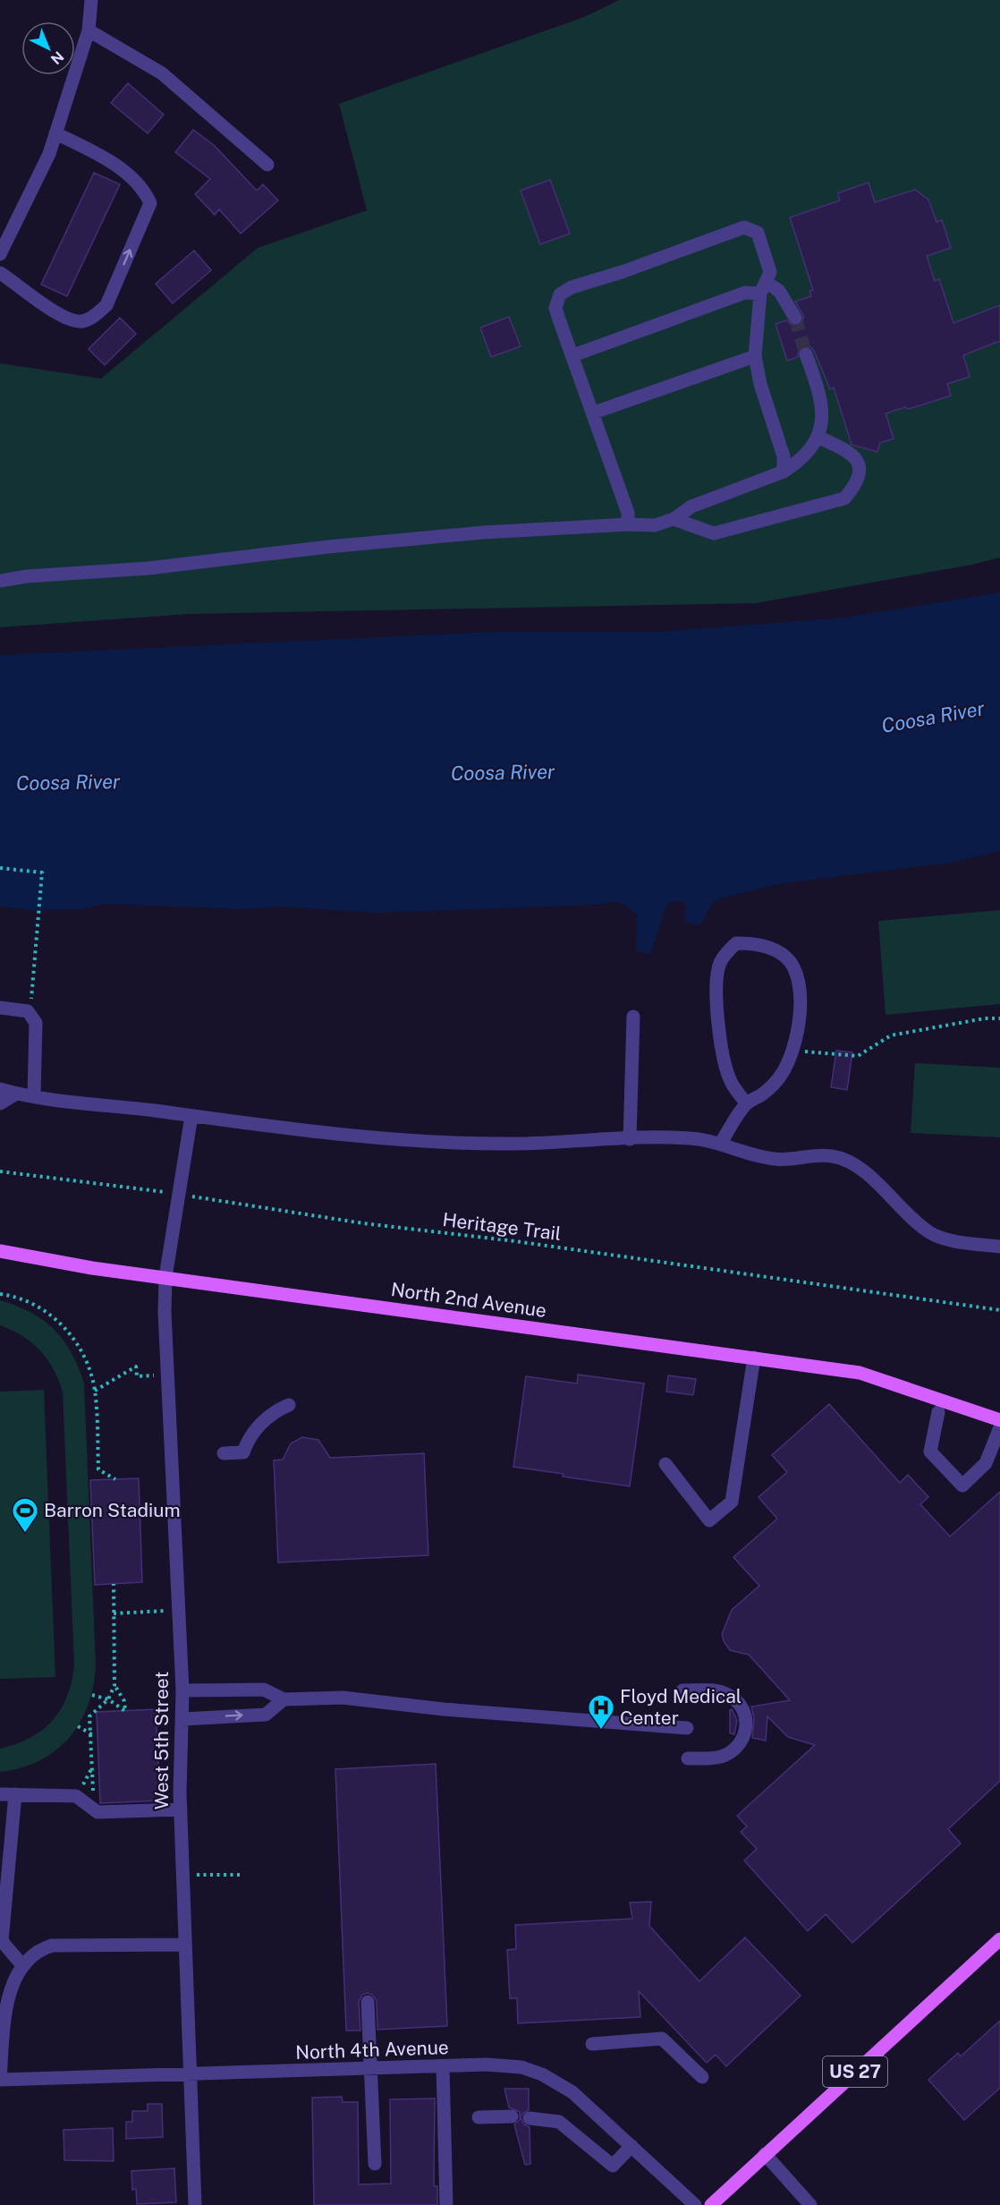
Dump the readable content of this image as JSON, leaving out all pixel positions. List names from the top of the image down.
{
  "streets": {
    "main road": ["North 2nd Avenue", "US 27"],
    "street": ["West 5th Street", "North 4th Avenue"],
    "path": ["Heritage Trail"]
  },
  "crossings": [
    ["Heritage Trail", "West 5th Street"],
    ["North 2nd Avenue", "West 5th Street"],
    ["West 5th Street", "North 4th Avenue"]
  ],
  "water": ["Coosa River"],
  "places": {
    "sports": ["Barron Stadium"],
    "hospital": ["Floyd Medical Center"]
  },
  "north": "bottom right"
}
